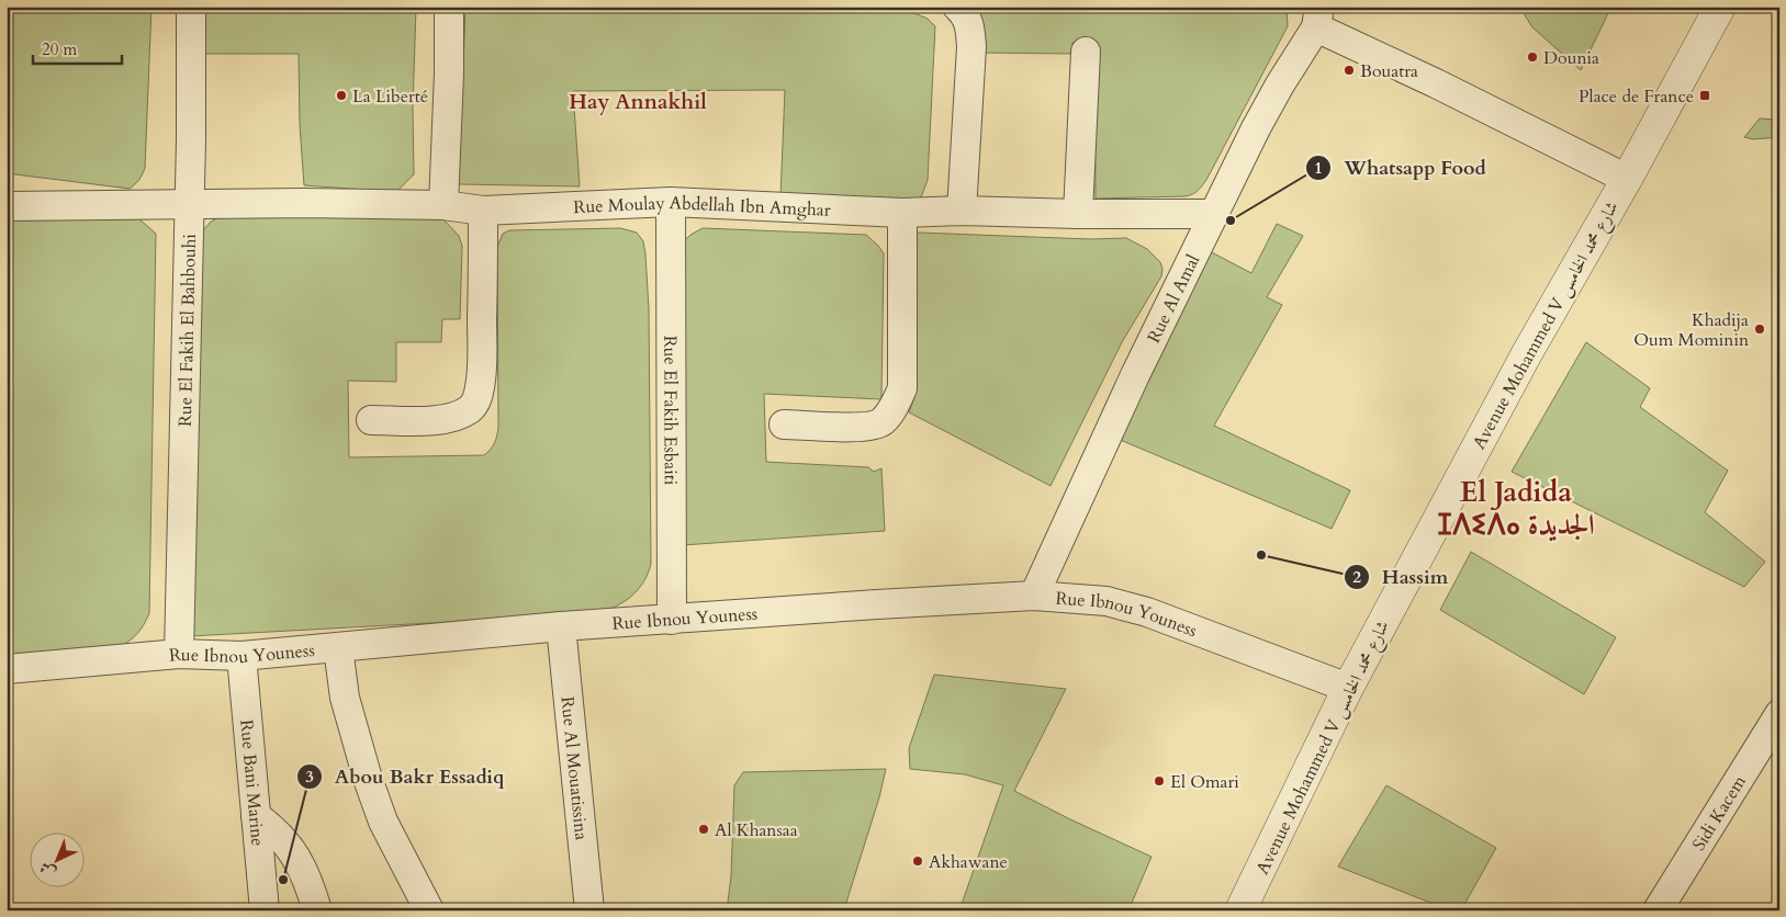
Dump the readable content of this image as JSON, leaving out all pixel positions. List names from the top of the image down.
{
  "streets": {
    "street": [
      "Rue Moulay Abdellah Ibn Amghar",
      "Rue Al Amal",
      "Avenue Mohammed V شارع محمد الخامس",
      "Rue El Fakih El Bahbouhi",
      "Rue El Fakih Esbaiti",
      "Rue Ibnou Youness",
      "Rue Al Mouatissina",
      "Rue Bani Marine",
      "Sidi Kacem"
    ]
  },
  "crossings": [
    ["Rue Moulay Abdellah Ibn Amghar", "Rue Al Amal"],
    ["Rue Moulay Abdellah Ibn Amghar", "Rue El Fakih El Bahbouhi"],
    ["Rue Moulay Abdellah Ibn Amghar", "Rue El Fakih Esbaiti"],
    ["Rue Al Amal", "Rue Ibnou Youness"],
    ["Avenue Mohammed V شارع محمد الخامس", "Rue Ibnou Youness"],
    ["Rue El Fakih El Bahbouhi", "Rue Ibnou Youness"],
    ["Rue El Fakih Esbaiti", "Rue Ibnou Youness"],
    ["Rue Ibnou Youness", "Rue Al Mouatissina"],
    ["Rue Ibnou Youness", "Rue Bani Marine"]
  ],
  "districts": ["Hay Annakhil", "El Jadida ⵊⴷⵉⴷⴰ الجديدة"],
  "places": {
    "other": [
      "Dounia",
      "Bouatra",
      "La Liberté",
      "Whatsapp Food",
      "Khadija Oum Mominin",
      "Hassim",
      "El Omari",
      "Al Khansaa",
      "Akhawane",
      "Abou Bakr Essadiq"
    ],
    "transit": ["Place de France"]
  },
  "scale_bar": "20 m",
  "north": "bottom left"
}
